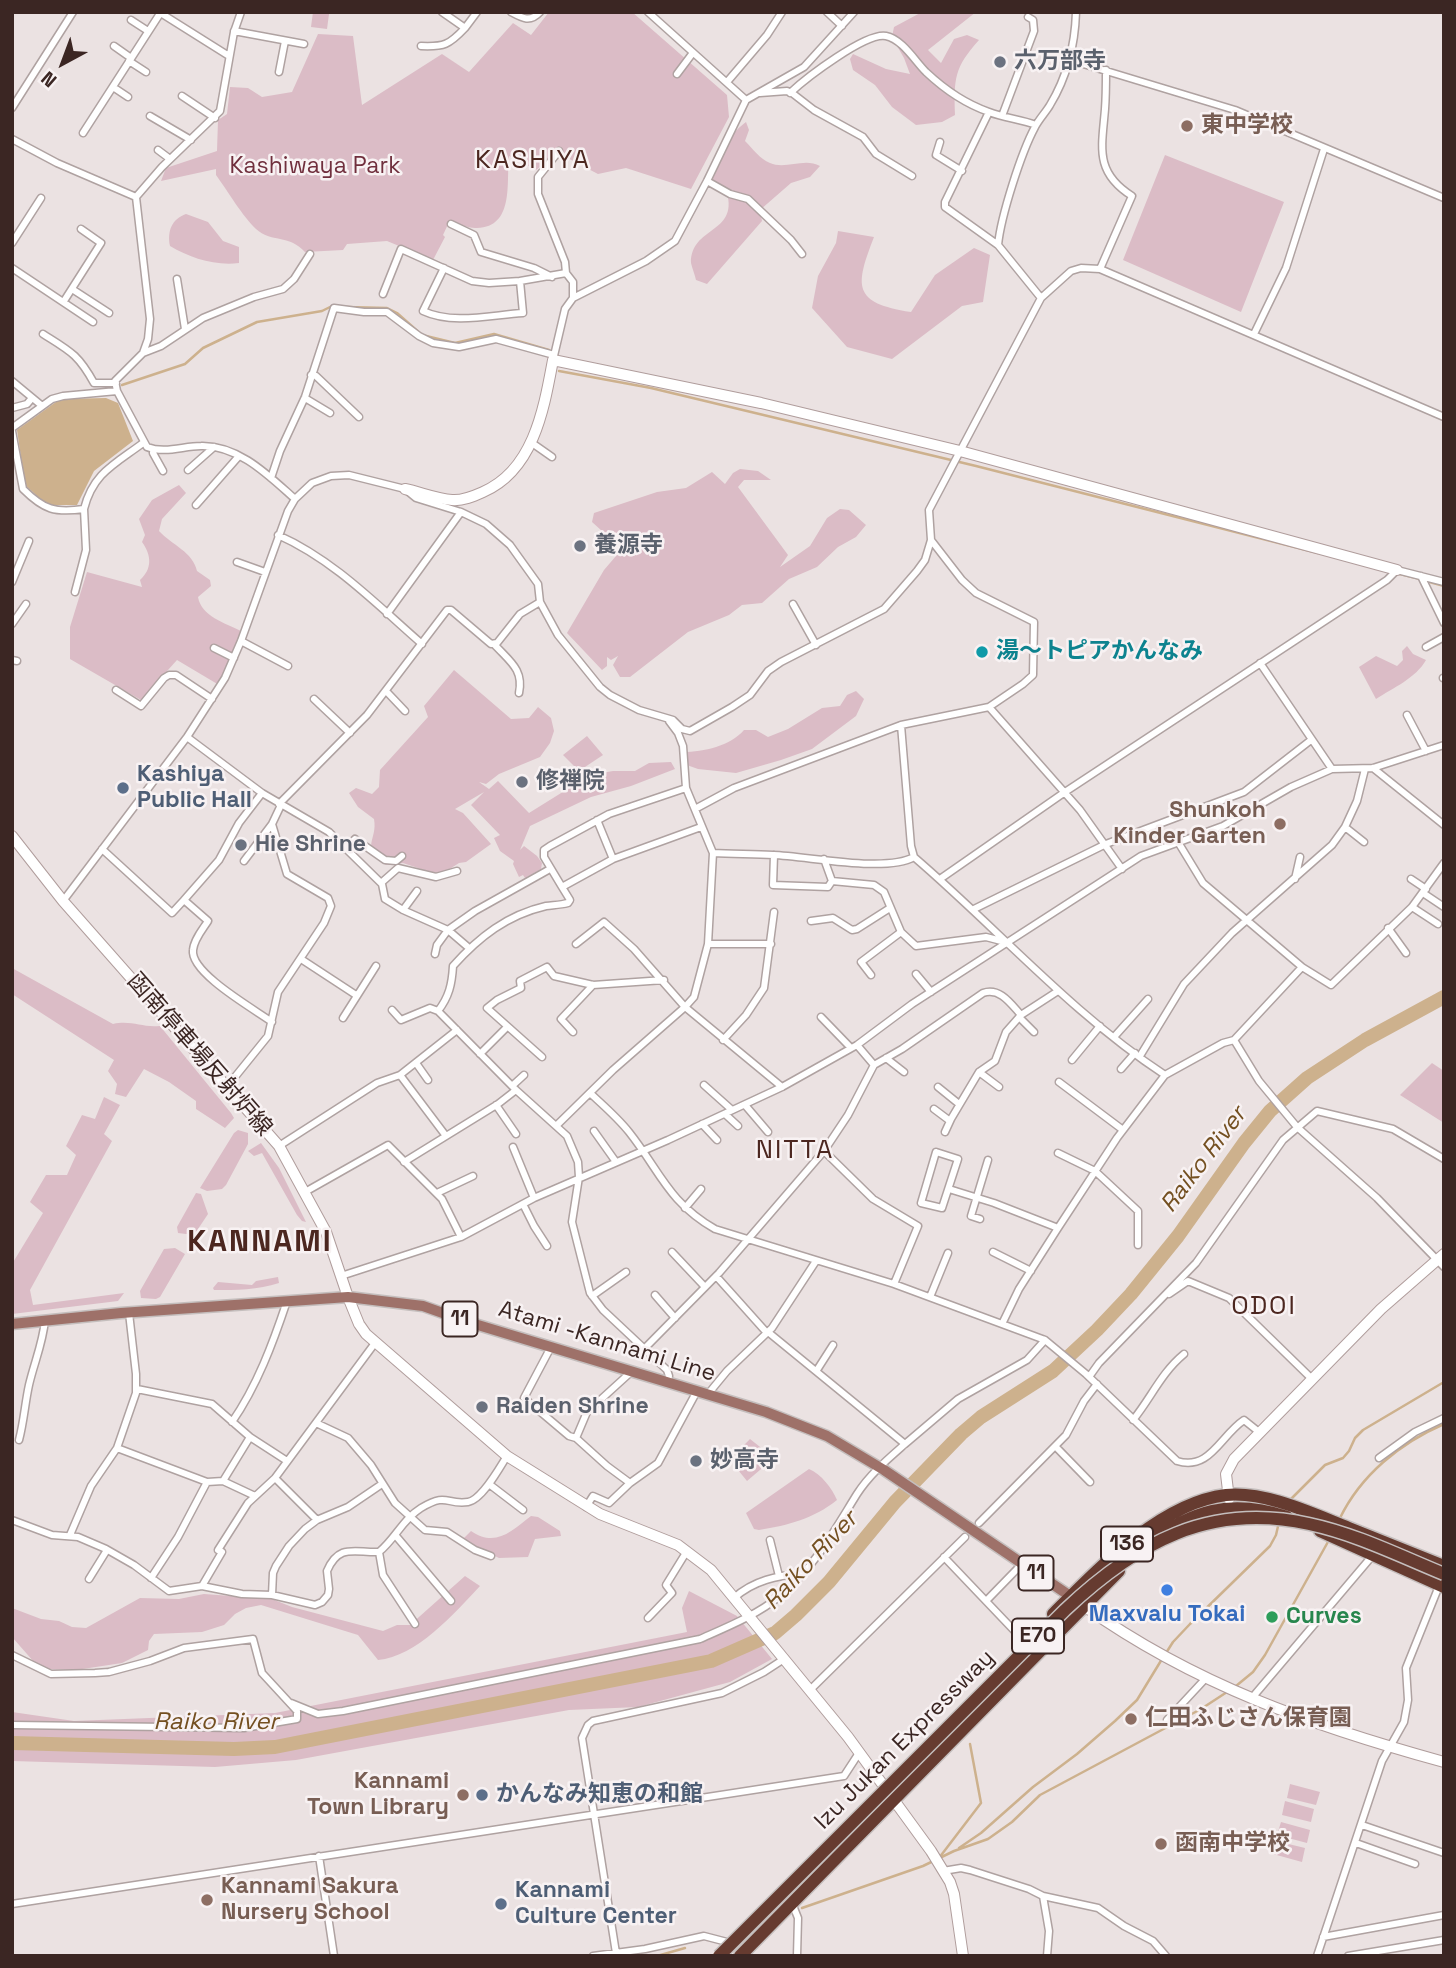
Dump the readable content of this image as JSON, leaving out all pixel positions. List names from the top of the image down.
{
  "streets": {
    "highway": ["136", "E70", "Izu Jukan Expressway"],
    "main road": ["11", "Atami -Kannami Line"],
    "street": ["函南停車場反射炉線"]
  },
  "crossings": [
    ["函南停車場反射炉線", "Atami -Kannami Line"],
    ["函南停車場反射炉線", "136"],
    ["11", "Atami -Kannami Line"],
    ["11", "136"],
    ["136", "Izu Jukan Expressway"]
  ],
  "districts": [
    "KASHIYA",
    "NITTA",
    "KANNAMI",
    "ODOI"
  ],
  "water": ["Raiko River"],
  "parks": ["Kashiwaya Park"],
  "places": [
    "六万部寺",
    "東中学校",
    "養源寺",
    "湯～トピアかんなみ",
    "修禅院",
    "Kashiya Public Hall",
    "Shunkoh Kinder Garten",
    "Hie Shrine",
    "Raiden Shrine",
    "妙高寺",
    "Maxvalu Tokai",
    "Curves",
    "仁田ふじさん保育園",
    "Kannami Town Library",
    "かんなみ知恵の和館",
    "函南中学校",
    "Kannami Sakura Nursery School",
    "Kannami Culture Center"
  ],
  "north": "bottom left"
}
